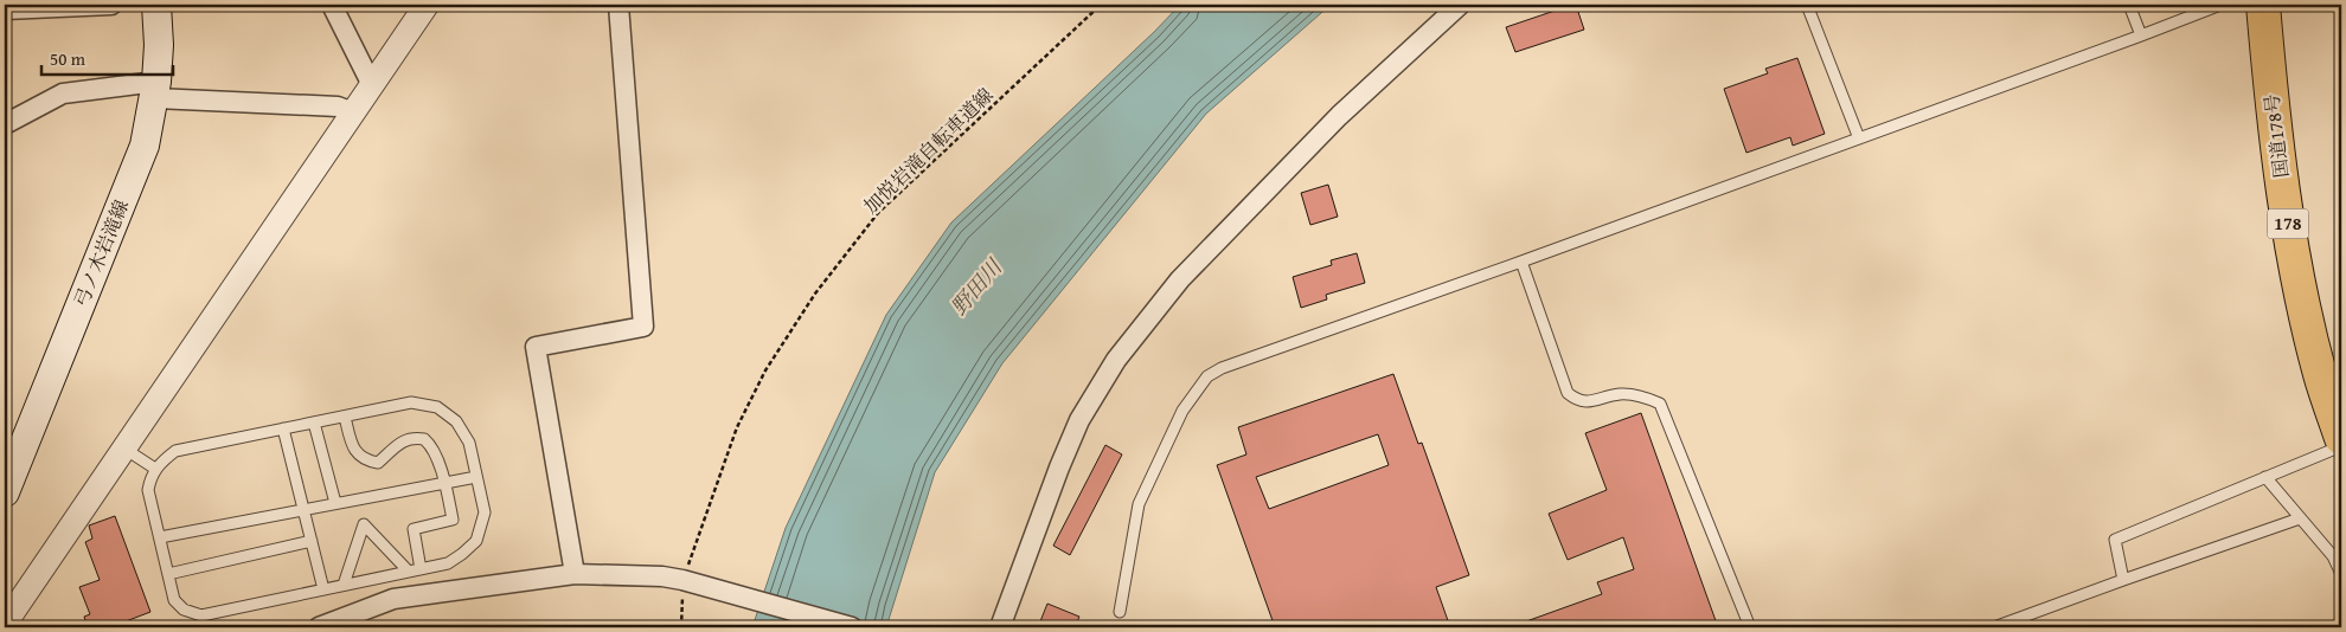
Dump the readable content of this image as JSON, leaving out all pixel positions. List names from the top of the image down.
{
  "streets": {
    "highway": ["国道178号", "178"],
    "main road": ["弓ノ木岩滝線"],
    "path": ["加悦岩滝自転車道線"]
  },
  "water": ["野田川"],
  "scale_bar": "50 m"
}
